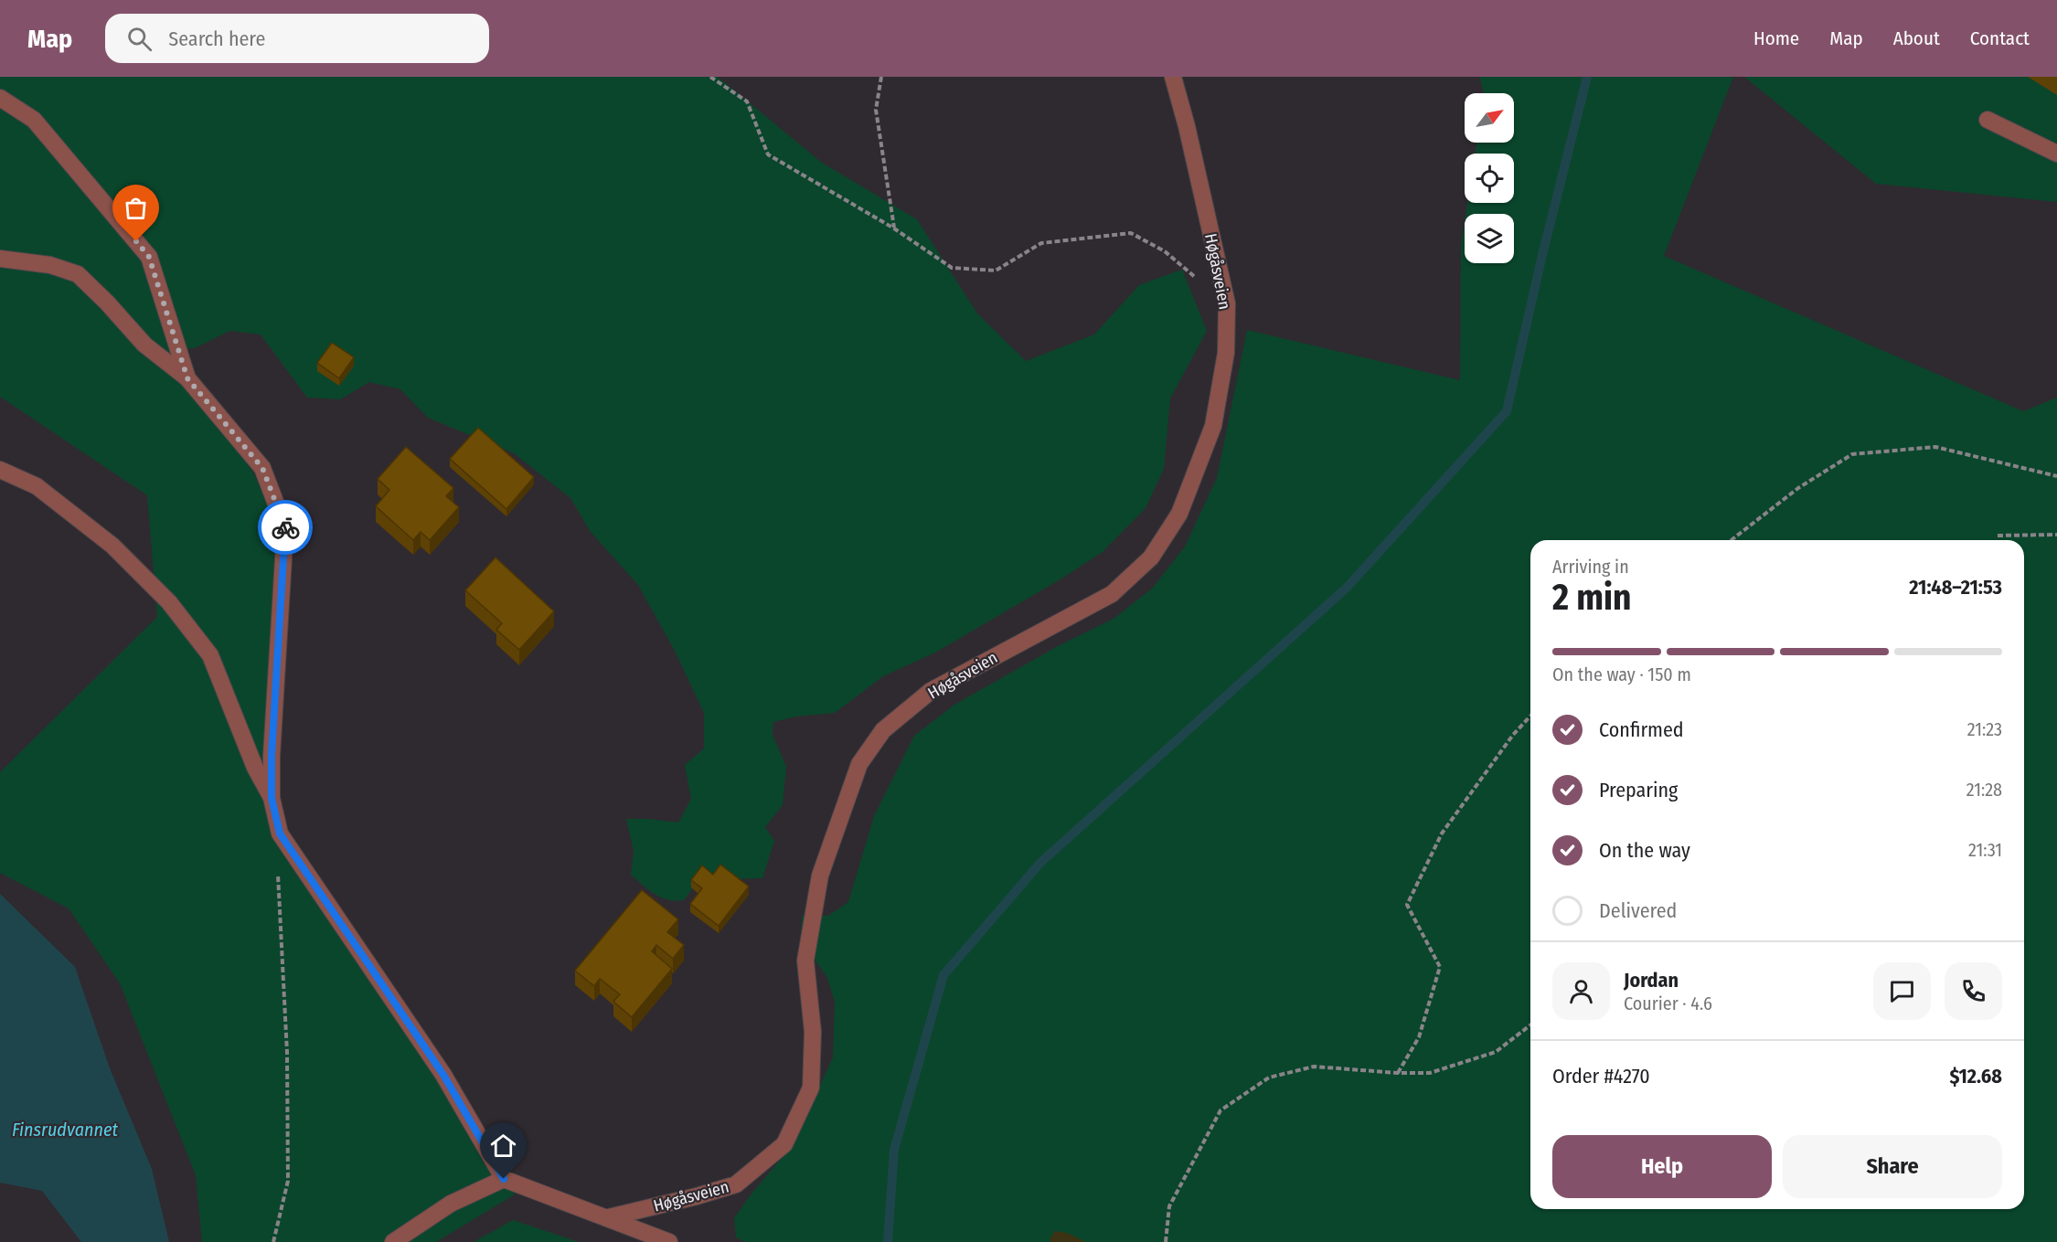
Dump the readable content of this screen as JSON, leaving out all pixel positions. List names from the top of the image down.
{
  "streets": {
    "street": ["Høgåsveien"]
  },
  "water": ["Finsrudvannet"],
  "north": "top right",
  "page": {
    "header": "Map",
    "search": "Search here",
    "nav": [
      "Home",
      "Map",
      "About",
      "Contact"
    ],
    "heading": ["2 min", "Arriving in", "21:48–21:53"],
    "panel": [
      "Jordan",
      "Courier · 4.6",
      "Order #4270",
      "$12.68"
    ],
    "bar": "On the way · 150 m",
    "list": [
      ["Confirmed", "21:23"],
      ["Preparing", "21:28"],
      ["On the way", "21:31"],
      "Delivered"
    ],
    "buttons": ["Help", "Share"]
  }
}
